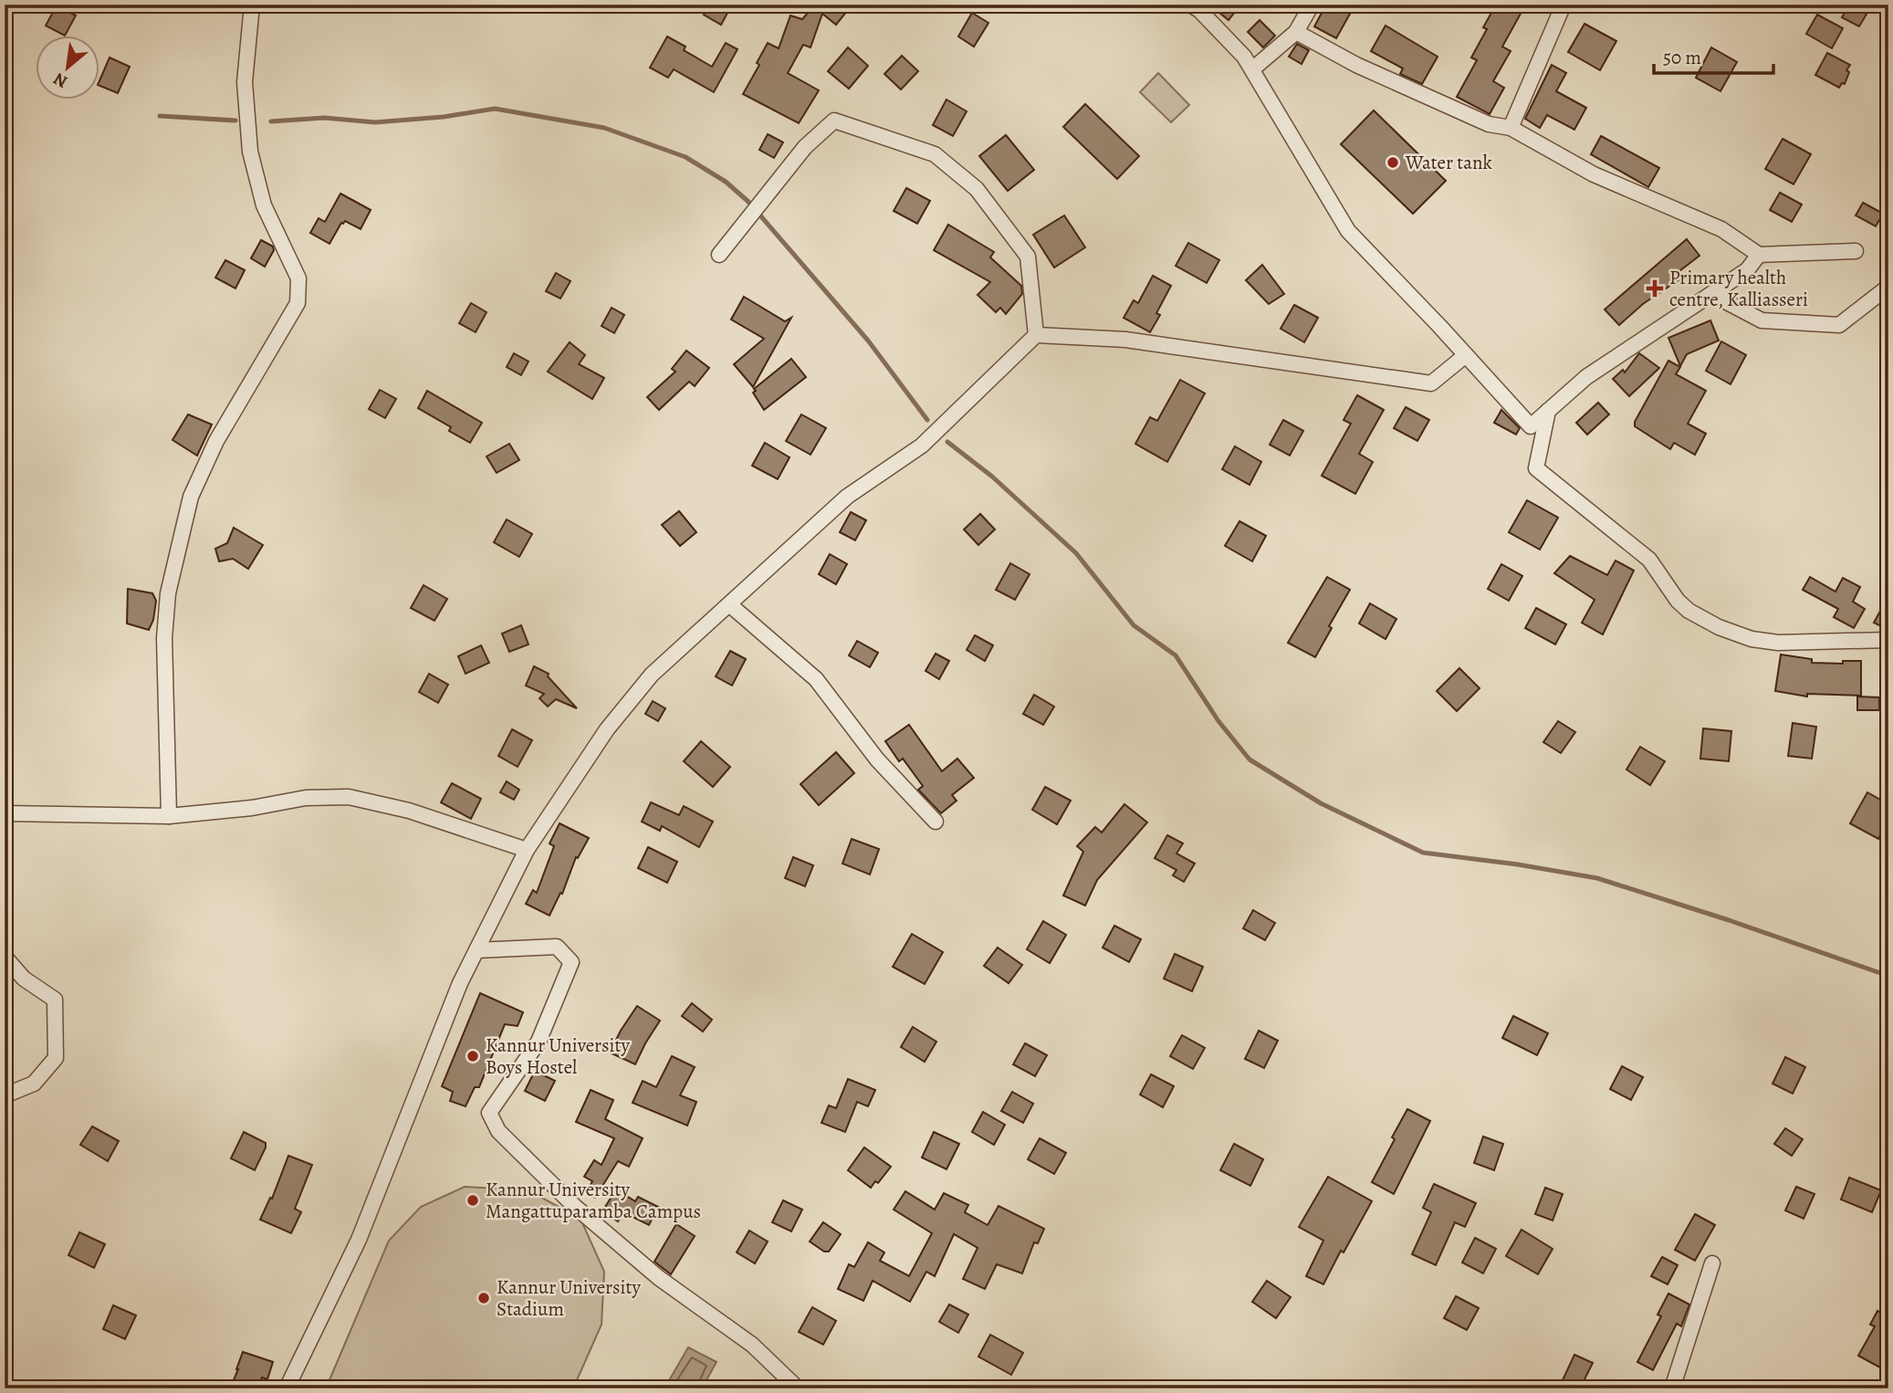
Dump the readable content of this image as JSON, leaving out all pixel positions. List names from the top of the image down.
{
  "places": {
    "other": [
      "Water tank",
      "Kannur University Boys Hostel",
      "Kannur University Mangattuparamba Campus",
      "Kannur University Stadium"
    ],
    "health": ["Primary health centre, Kalliasseri"]
  },
  "scale_bar": "50 m",
  "north": "bottom left"
}
